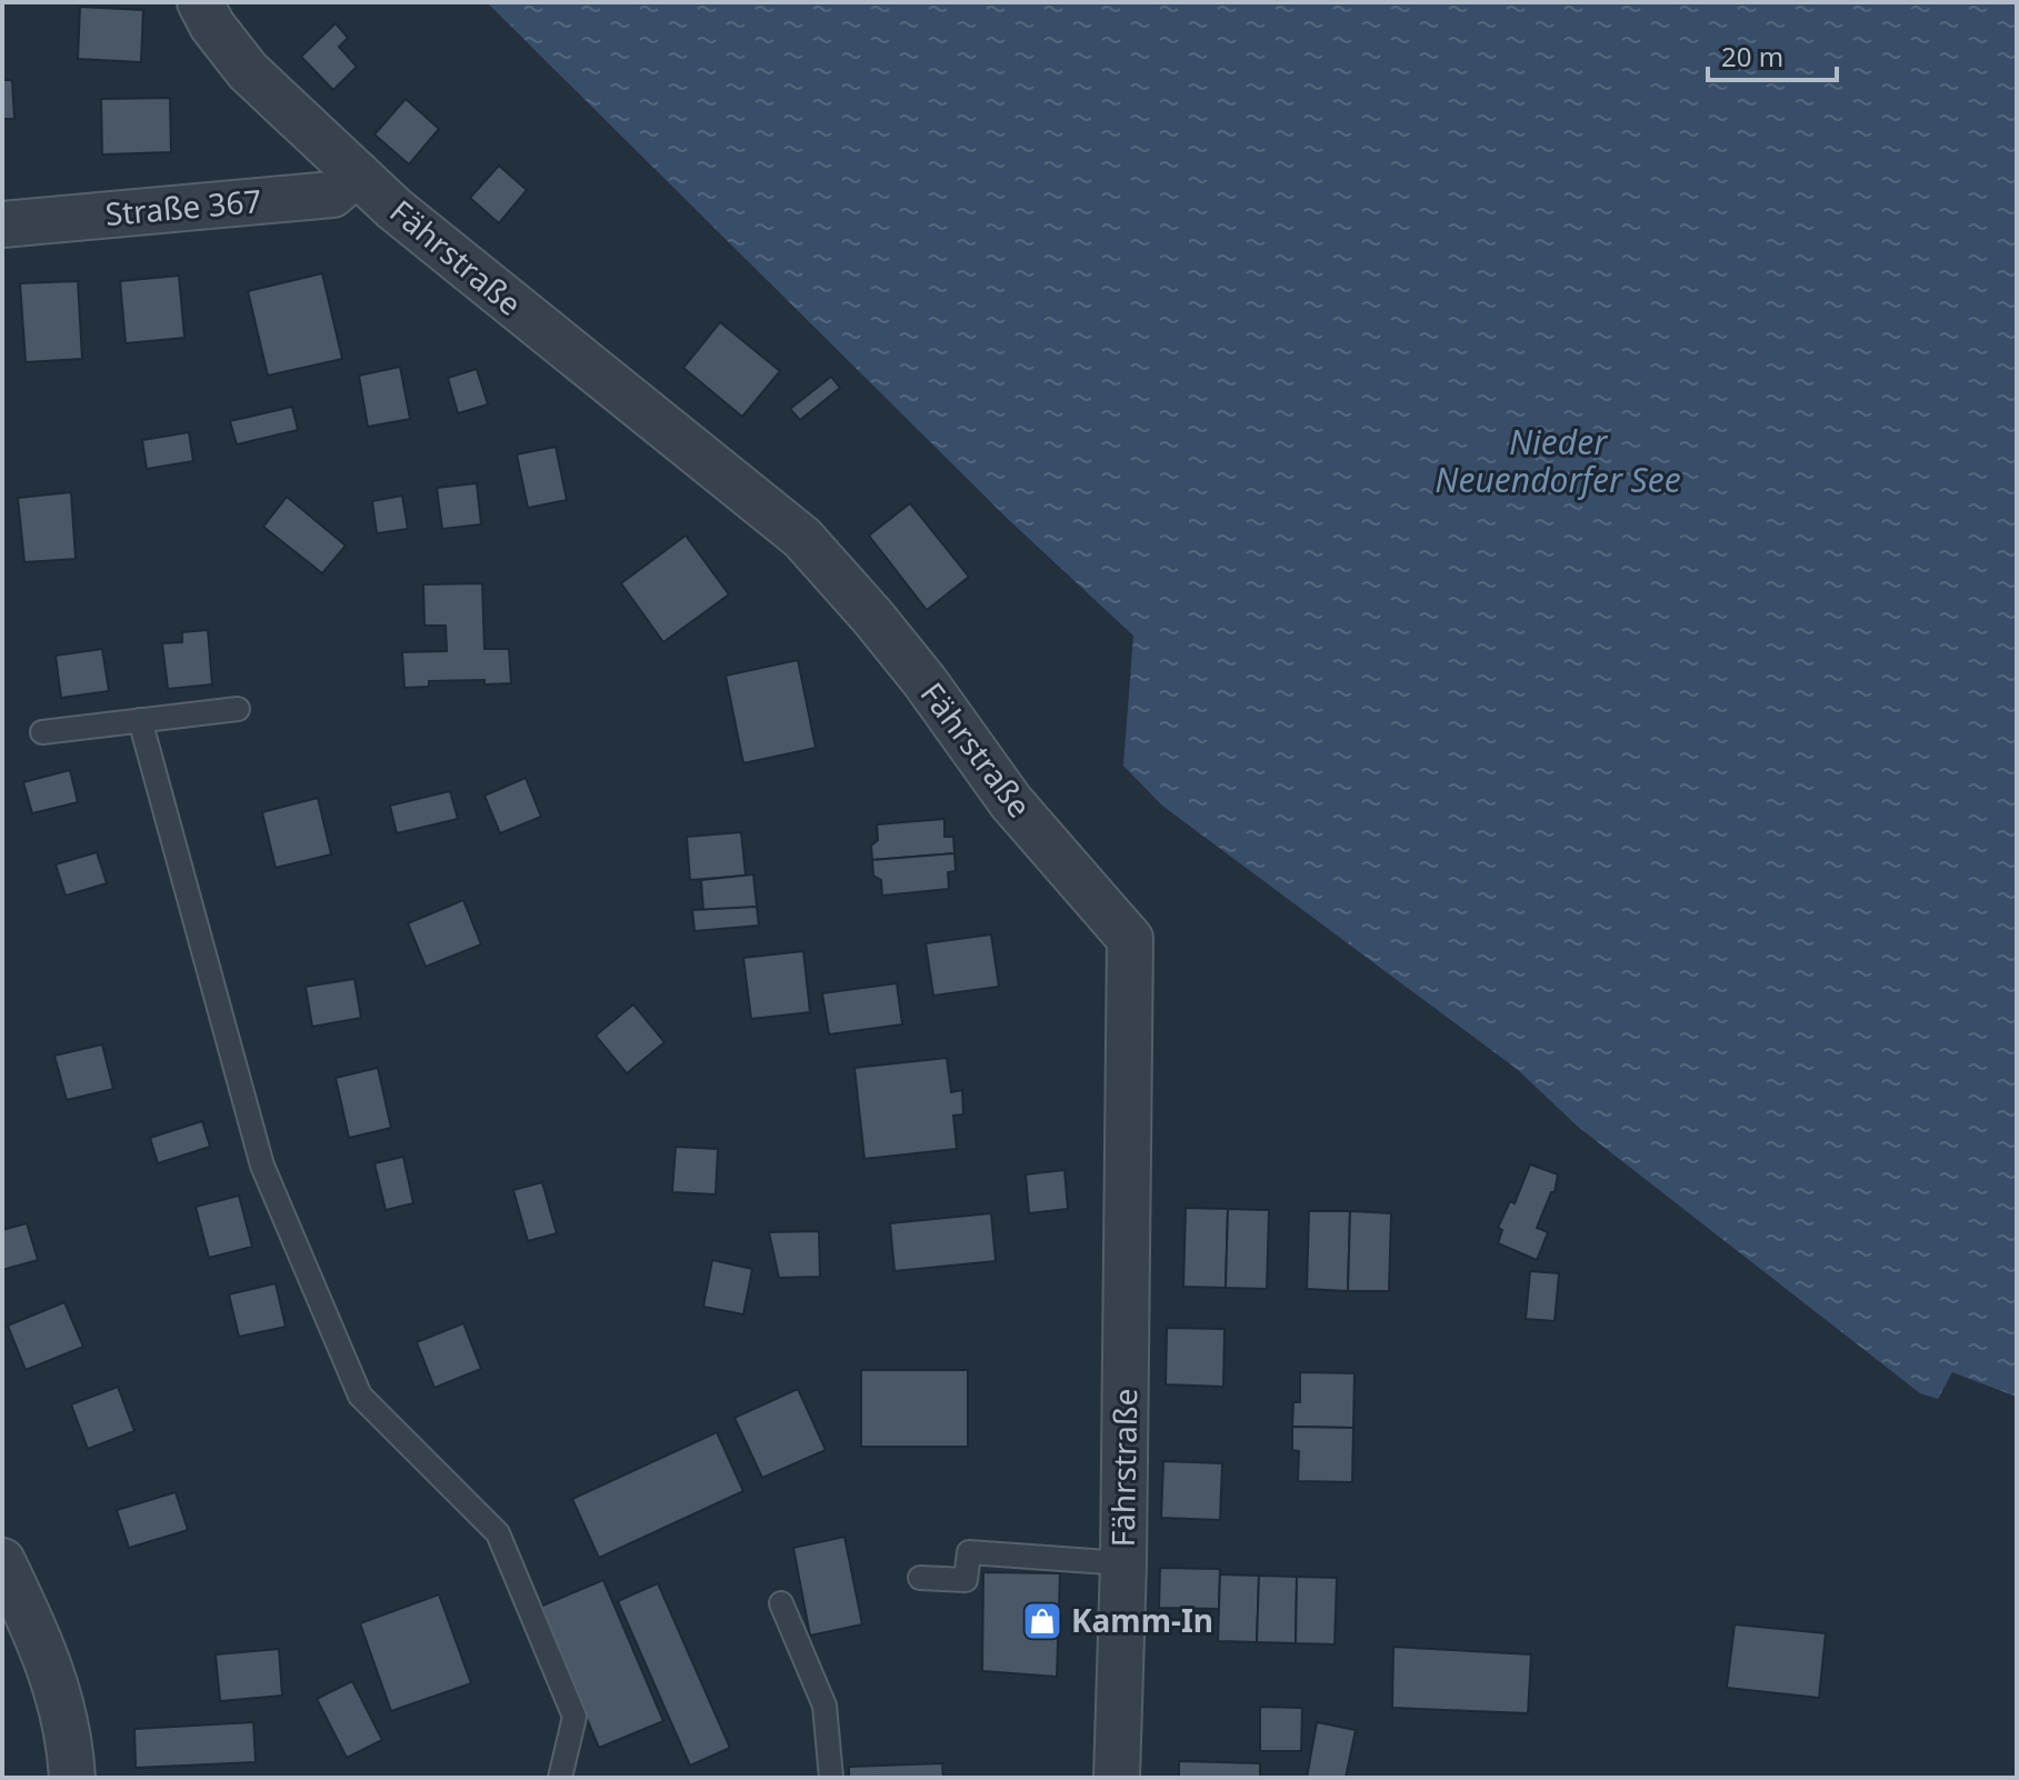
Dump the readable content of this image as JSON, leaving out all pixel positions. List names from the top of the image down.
{
  "streets": {
    "street": ["Straße 367", "Fährstraße"]
  },
  "crossings": [
    ["Straße 367", "Fährstraße"]
  ],
  "water": ["Nieder Neuendorfer See"],
  "places": {
    "shop": ["Kamm-In"]
  },
  "scale_bar": "20 m"
}
